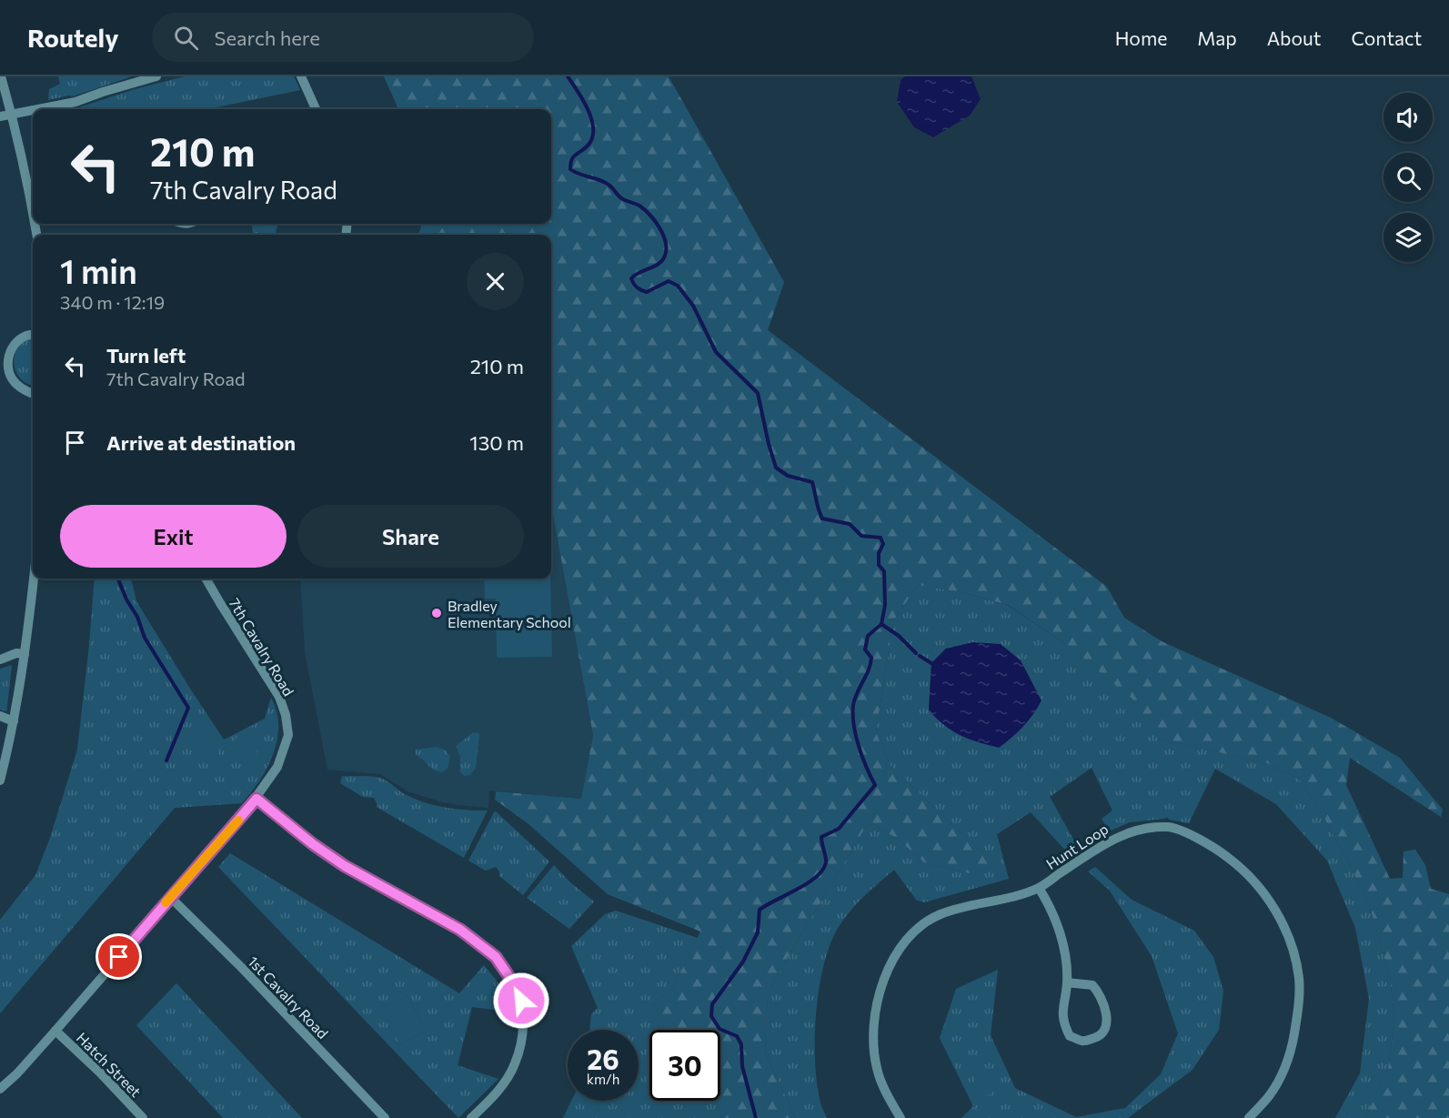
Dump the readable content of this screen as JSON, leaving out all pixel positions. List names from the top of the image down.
{
  "streets": {
    "street": [
      "7th Cavalry Road",
      "Hunt Loop",
      "1st Cavalry Road",
      "Hatch Street"
    ]
  },
  "crossings": [
    ["7th Cavalry Road", "1st Cavalry Road"],
    ["7th Cavalry Road", "Hatch Street"]
  ],
  "places": ["Bradley Elementary School"],
  "page": {
    "header": "Routely",
    "search": "Search here",
    "nav": [
      "Home",
      "Map",
      "About",
      "Contact"
    ],
    "turn": ["210 m", "7th Cavalry Road"],
    "heading": ["1 min", "340 m · 12:19"],
    "list": [
      {
        "name": "Turn left",
        "note": "7th Cavalry Road",
        "value": "210 m"
      },
      {
        "name": "Arrive at destination",
        "value": "130 m"
      }
    ],
    "buttons": ["Exit", "Share"],
    "speed": "26 km/h",
    "limit": "30"
  }
}
